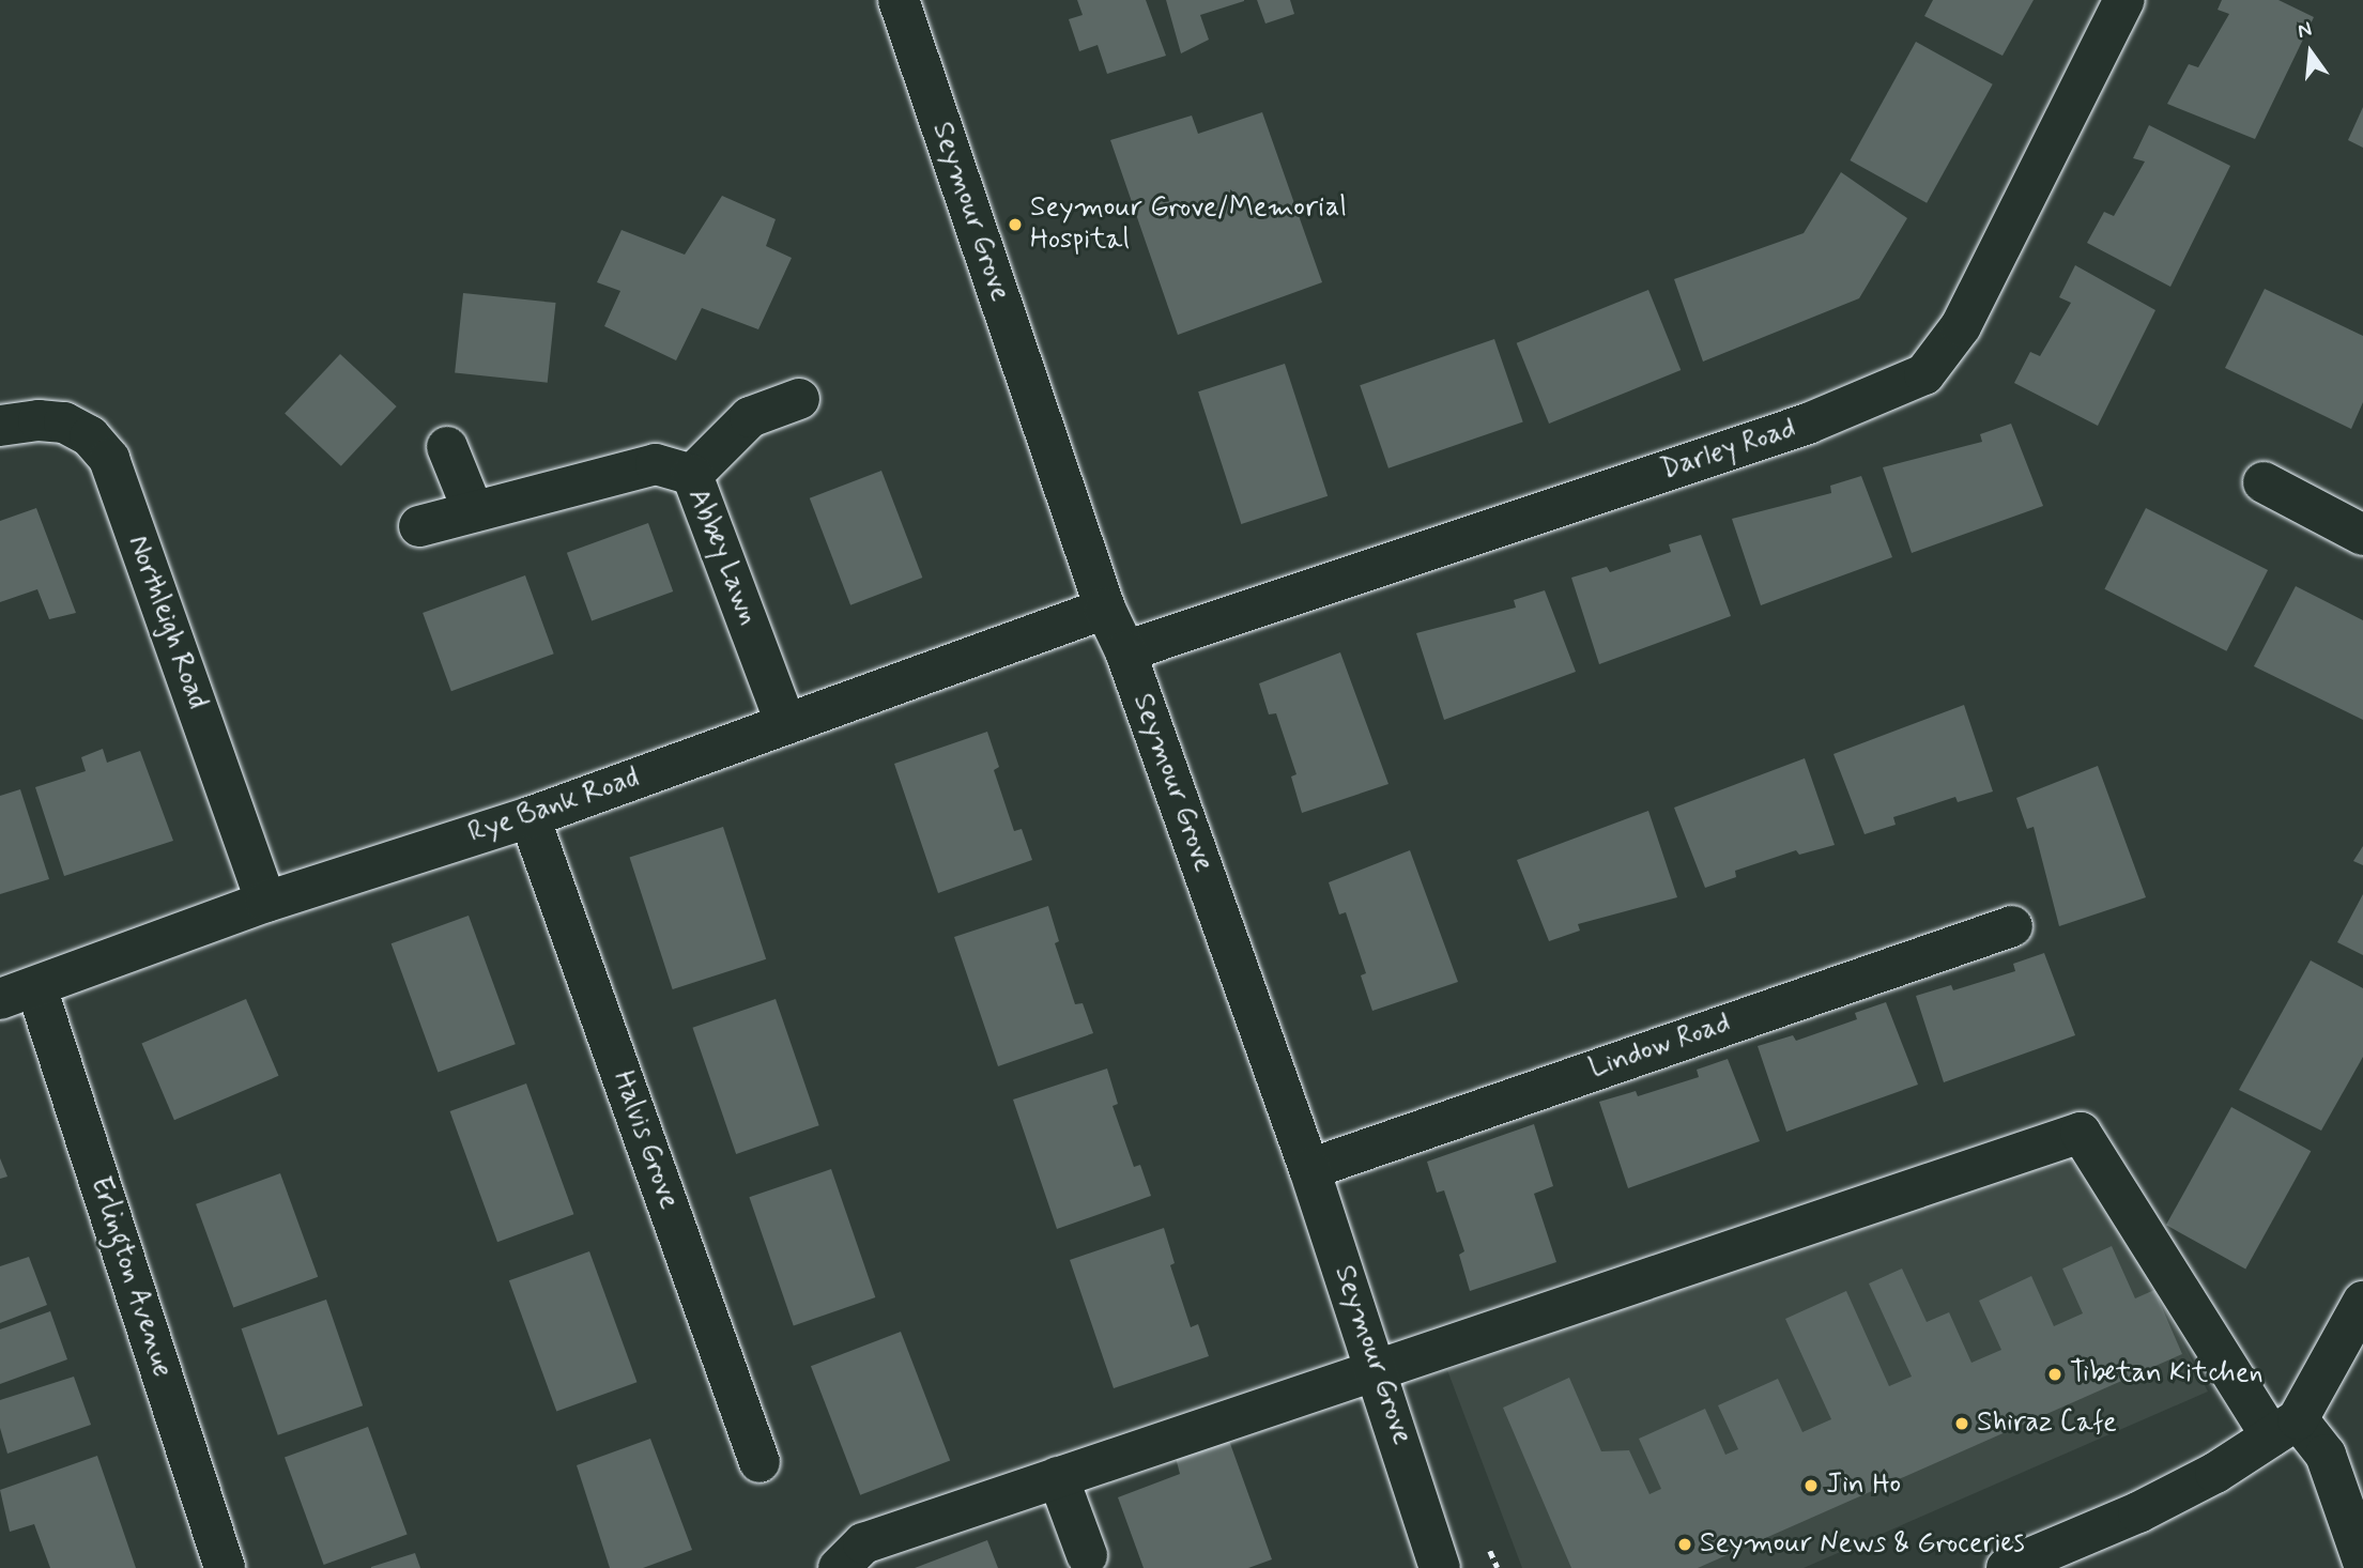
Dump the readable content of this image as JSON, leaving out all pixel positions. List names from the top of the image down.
{
  "streets": {
    "street": [
      "Seymour Grove",
      "Darley Road",
      "Abbey Lawn",
      "Northleigh Road",
      "Rye Bank Road",
      "Lindow Road",
      "Halvis Grove",
      "Erlington Avenue"
    ]
  },
  "crossings": [
    ["Seymour Grove", "Darley Road"],
    ["Seymour Grove", "Rye Bank Road"],
    ["Seymour Grove", "Lindow Road"],
    ["Abbey Lawn", "Rye Bank Road"],
    ["Northleigh Road", "Rye Bank Road"],
    ["Rye Bank Road", "Halvis Grove"],
    ["Rye Bank Road", "Erlington Avenue"]
  ],
  "places": [
    "Seymour Grove/Memorial Hospital",
    "Tibetan Kitchen",
    "Shiraz Cafe",
    "Jin Ho",
    "Seymour News & Groceries"
  ],
  "north": "top"
}
